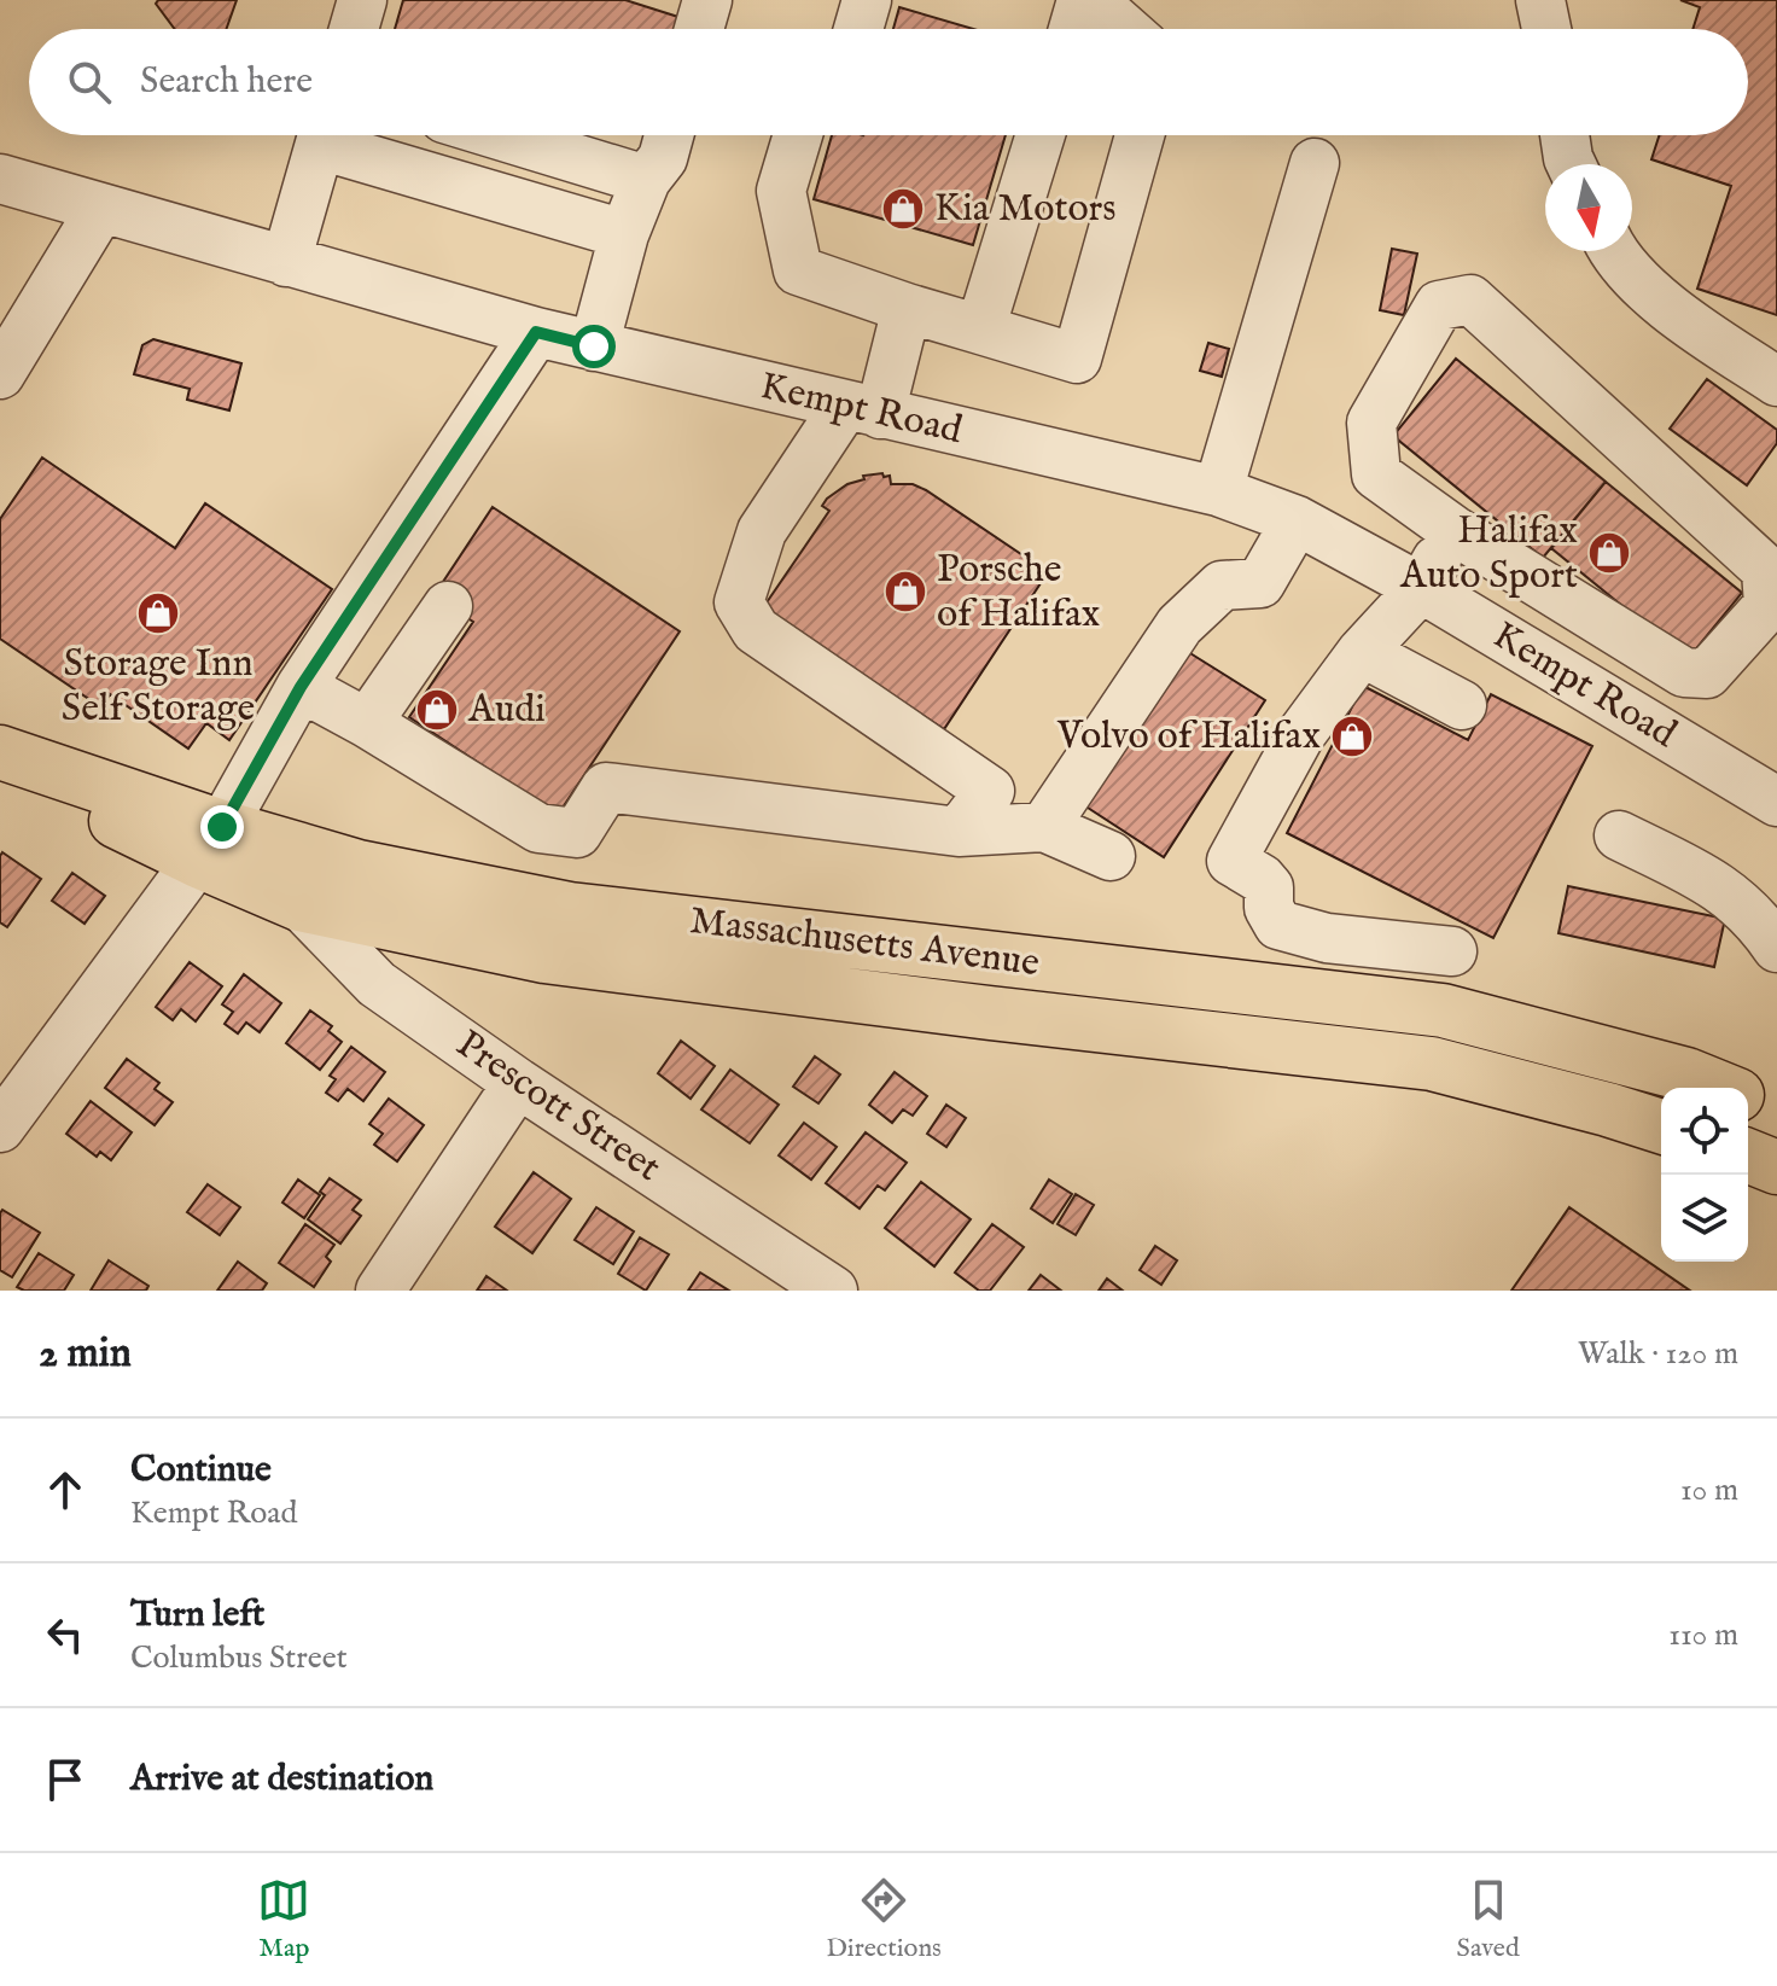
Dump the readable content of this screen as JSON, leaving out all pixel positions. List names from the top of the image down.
{
  "streets": {
    "main road": ["Massachusetts Avenue"],
    "street": ["Kempt Road", "Prescott Street"]
  },
  "crossings": [
    ["Massachusetts Avenue", "Prescott Street"]
  ],
  "places": {
    "shop": [
      "Kia Motors",
      "Halifax Auto Sport",
      "Porsche of Halifax",
      "Storage Inn Self Storage",
      "Audi",
      "Volvo of Halifax"
    ]
  },
  "north": "bottom",
  "page": {
    "search": "Search here",
    "heading": ["2 min", "Walk · 120 m"],
    "list": [
      ["Continue", "Kempt Road", "10 m"],
      ["Turn left", "Columbus Street", "110 m"],
      "Arrive at destination"
    ],
    "nav": ["Map", "Directions", "Saved"]
  }
}
